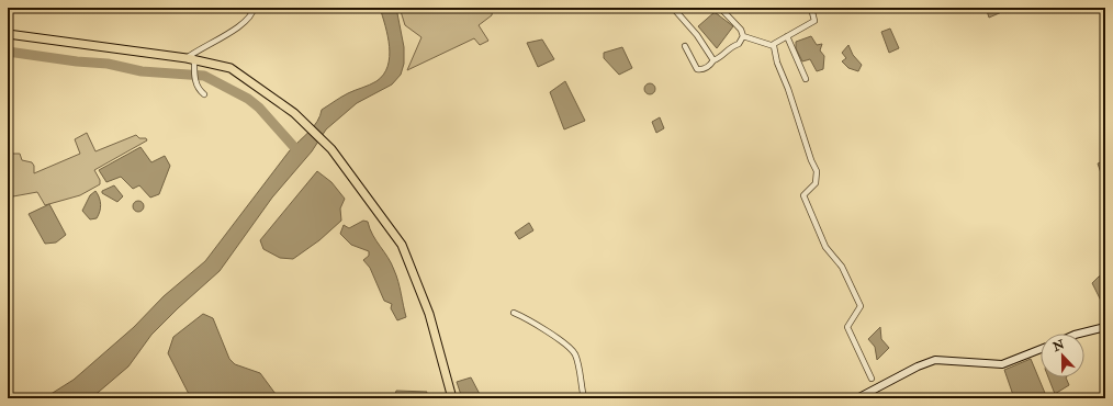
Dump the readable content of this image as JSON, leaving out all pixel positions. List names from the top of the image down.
{
  "north": "top"
}
